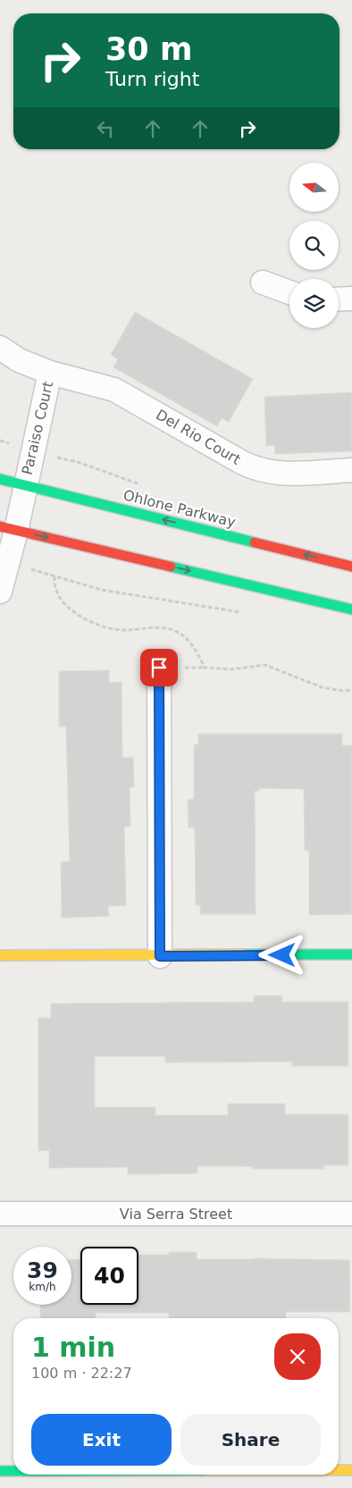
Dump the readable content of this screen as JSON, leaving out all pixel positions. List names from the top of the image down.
{
  "streets": {
    "street": [
      "Paraiso Court",
      "Del Rio Court",
      "Ohlone Parkway",
      "Via Serra Street"
    ]
  },
  "crossings": [
    ["Paraiso Court", "Del Rio Court"],
    ["Paraiso Court", "Ohlone Parkway"]
  ],
  "north": "left",
  "page": {
    "turn": ["30 m", "Turn right"],
    "speed": "39 km/h",
    "limit": "40",
    "heading": ["1 min", "100 m · 22:27"],
    "buttons": ["Exit", "Share"]
  }
}
